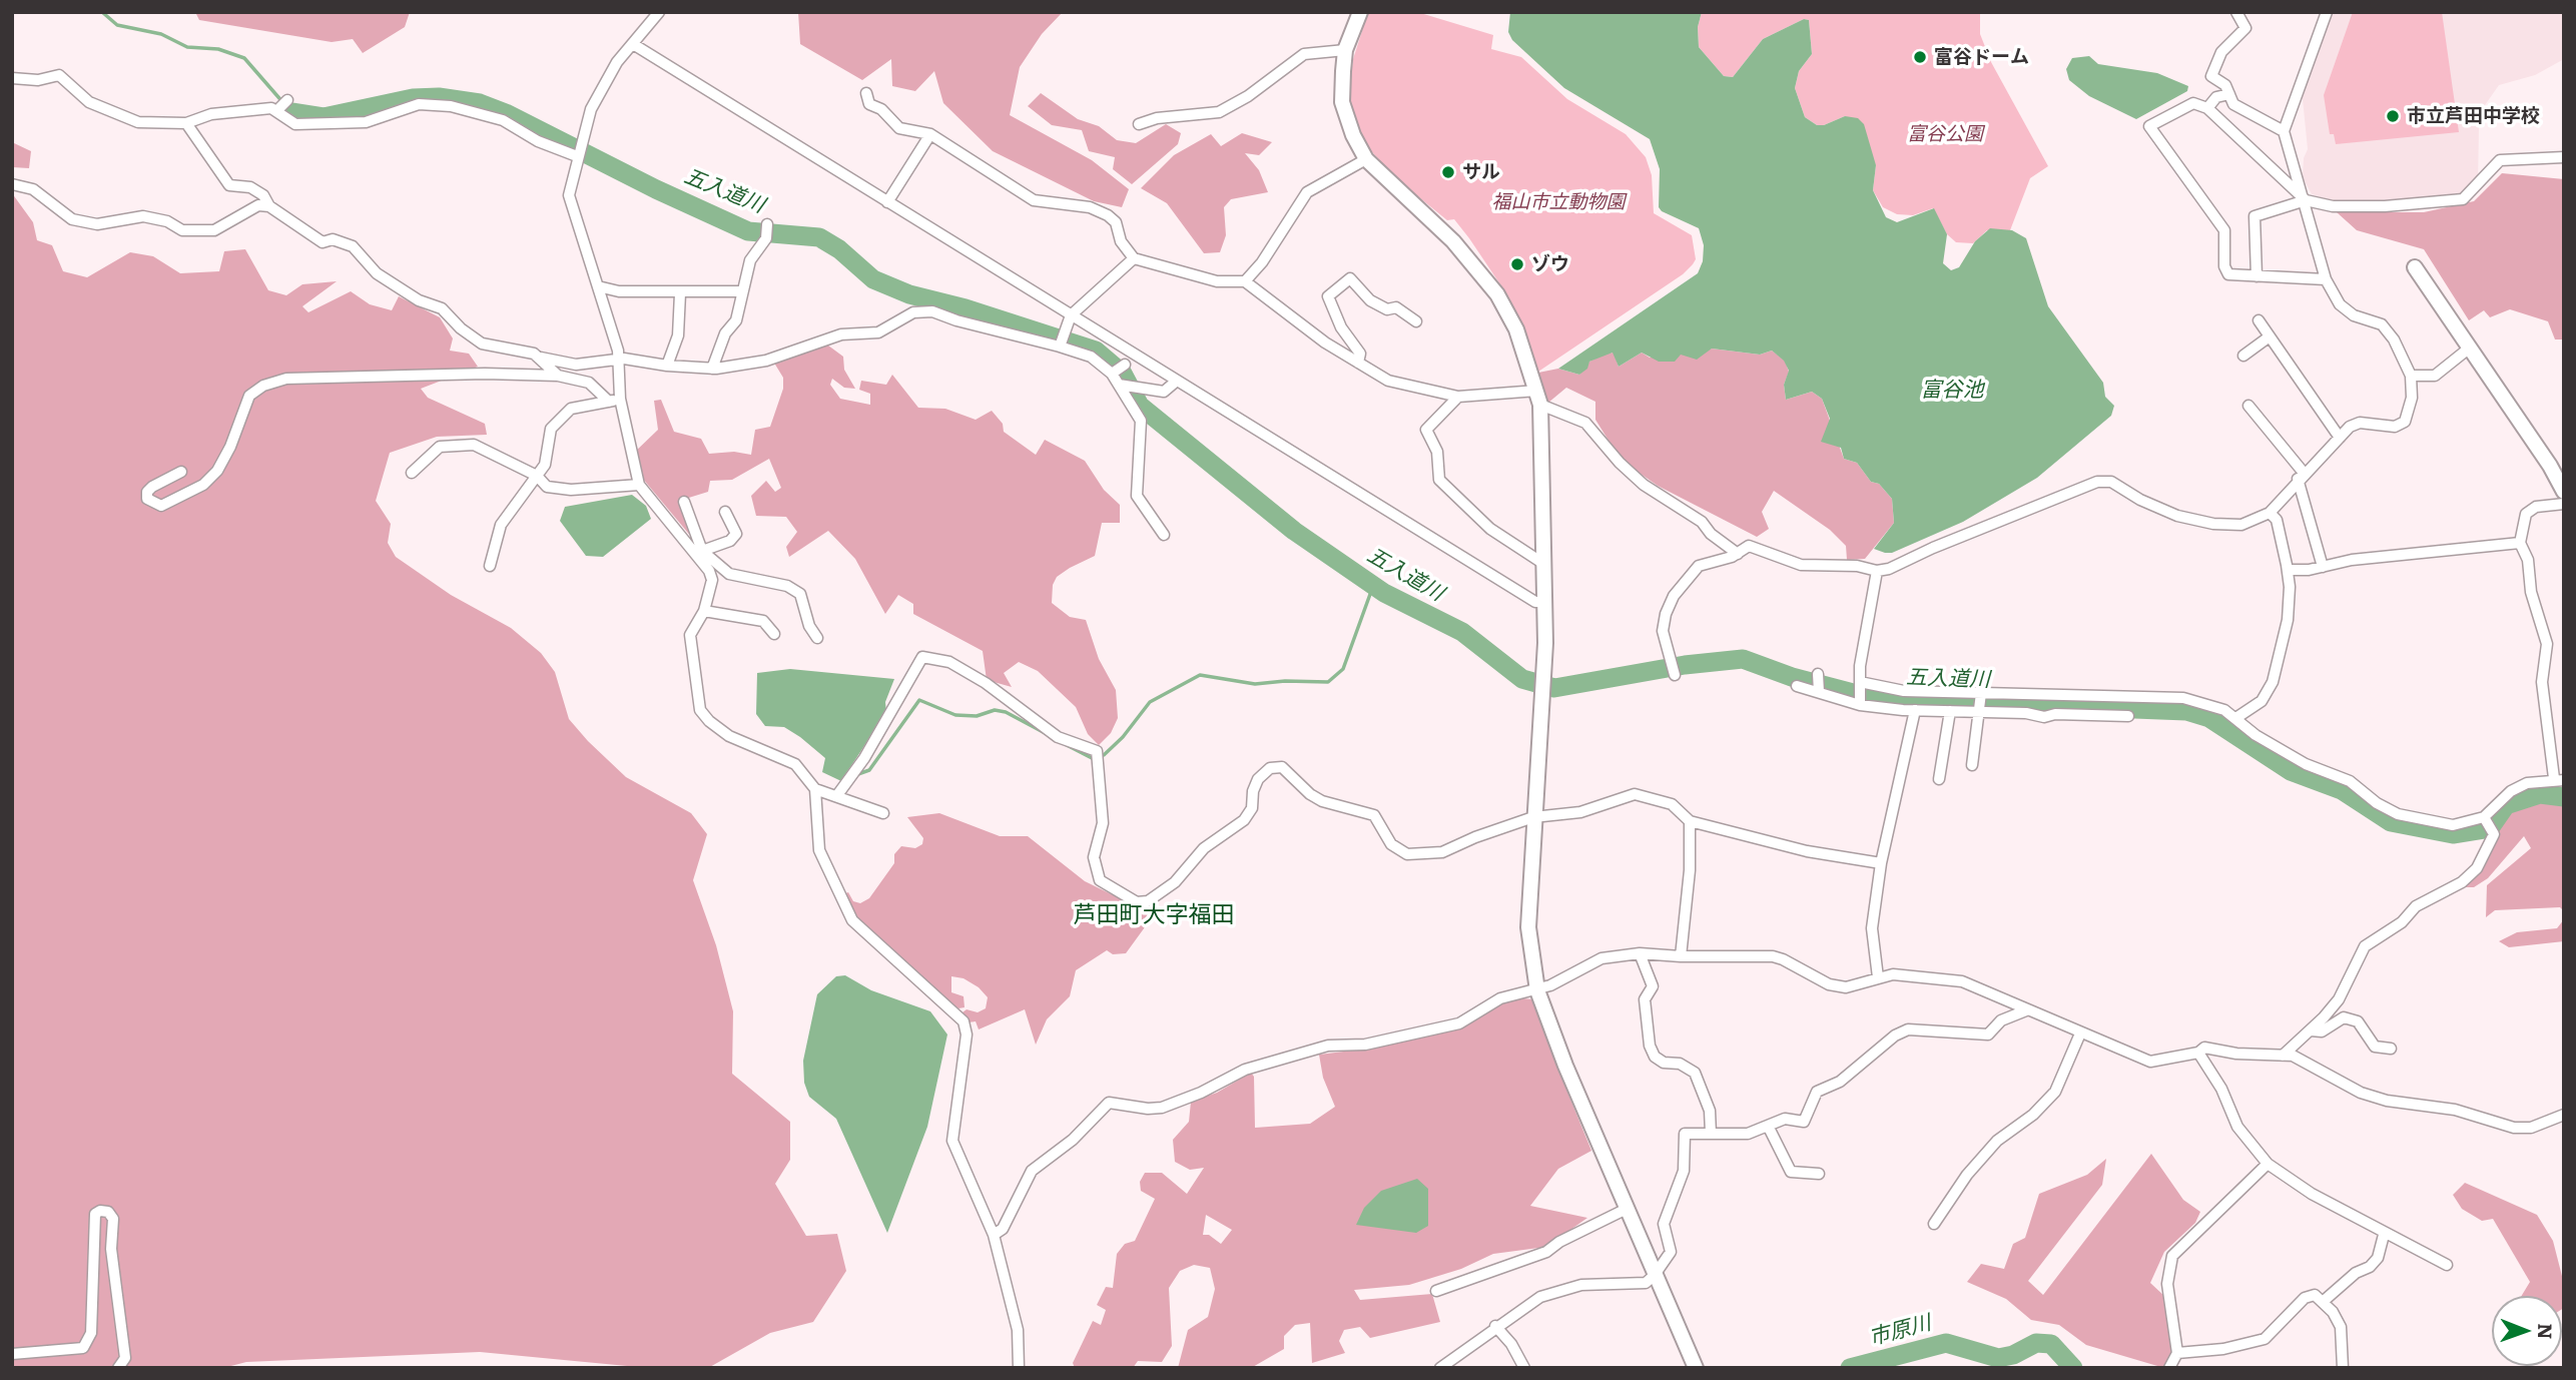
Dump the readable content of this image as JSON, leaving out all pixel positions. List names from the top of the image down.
{
  "districts": ["芦田町大字福田"],
  "water": ["五入道川", "富谷池", "市原川"],
  "parks": ["富谷公園", "福山市立動物園"],
  "places": [
    "富谷ドーム",
    "市立芦田中学校",
    "サル",
    "ゾウ"
  ],
  "north": "right"
}
